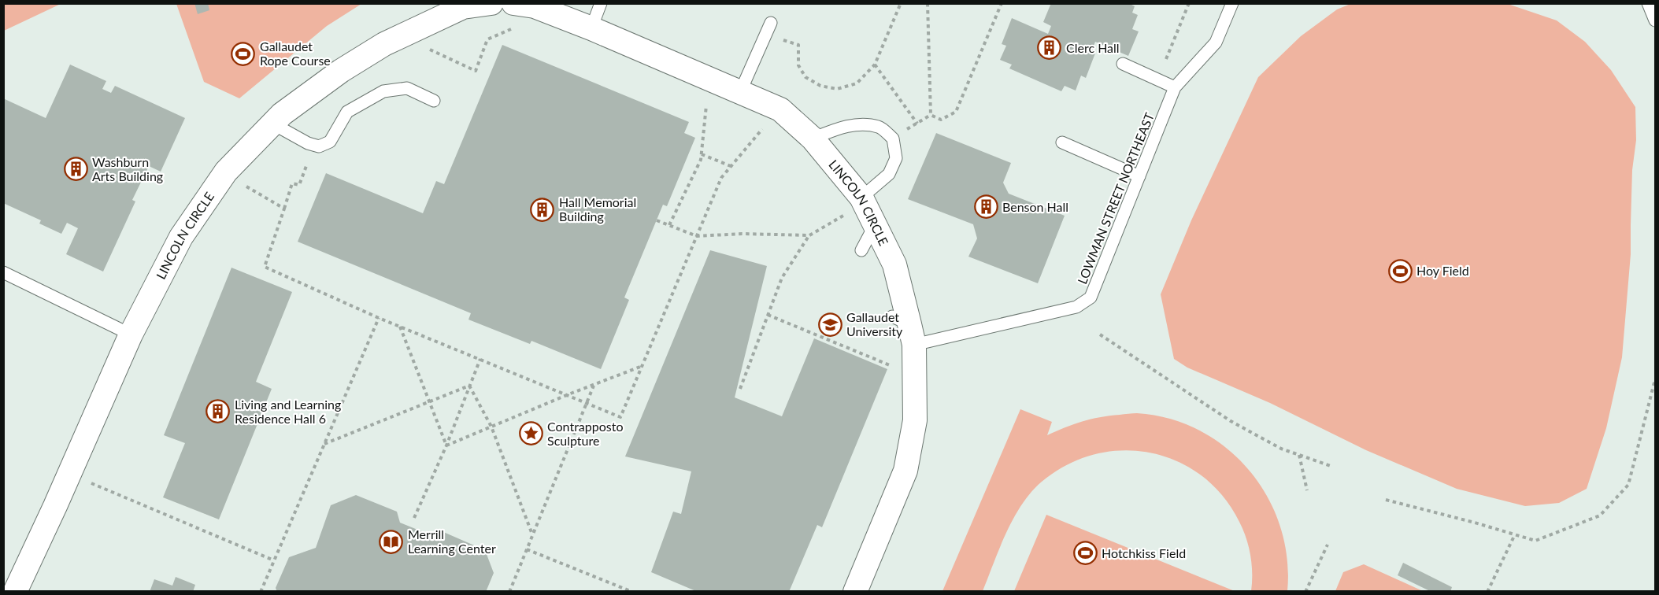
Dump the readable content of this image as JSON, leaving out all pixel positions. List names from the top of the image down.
{
  "streets": {
    "street": ["LINCOLN CIRCLE"],
    "lane": ["LOWMAN STREET NORTHEAST"]
  },
  "crossings": [
    ["LOWMAN STREET NORTHEAST", "LINCOLN CIRCLE"]
  ],
  "places": {
    "building": [
      "Clerc Hall",
      "Washburn Arts Building",
      "Benson Hall",
      "Hall Memorial Building",
      "Living and Learning Residence Hall 6"
    ],
    "sports": ["Gallaudet Rope Course", "Hoy Field", "Hotchkiss Field"],
    "school or university": ["Gallaudet University"],
    "place": ["Contrapposto Sculpture"],
    "library": ["Merrill Learning Center"]
  }
}
